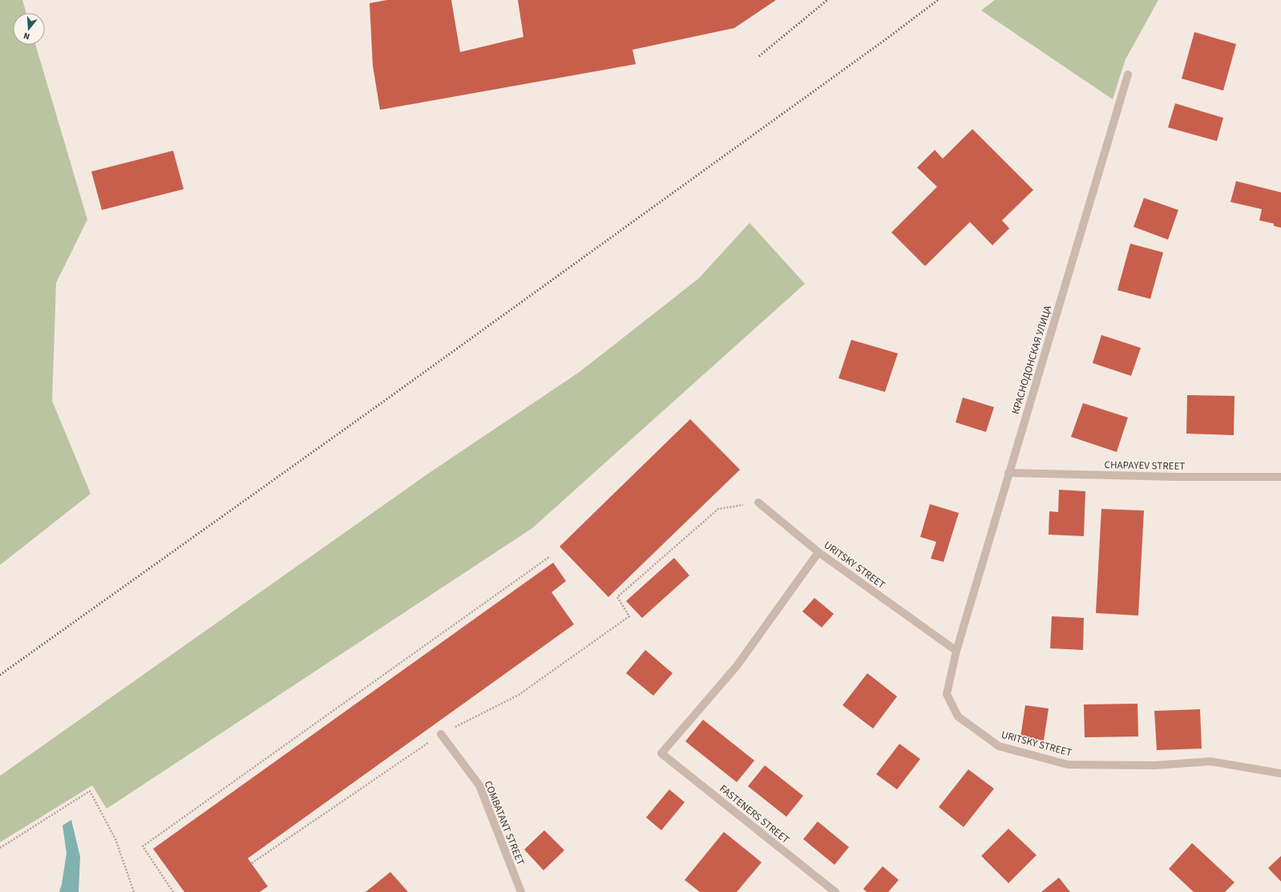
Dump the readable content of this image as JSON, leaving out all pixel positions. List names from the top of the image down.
{
  "streets": {
    "street": [
      "КРАСНОДОНСКАЯ УЛИЦА",
      "CHAPAYEV STREET",
      "URITSKY STREET",
      "FASTENERS STREET",
      "COMBATANT STREET"
    ]
  },
  "crossings": [
    ["КРАСНОДОНСКАЯ УЛИЦА", "CHAPAYEV STREET"],
    ["КРАСНОДОНСКАЯ УЛИЦА", "URITSKY STREET"],
    ["URITSKY STREET", "FASTENERS STREET"]
  ],
  "north": "bottom"
}
